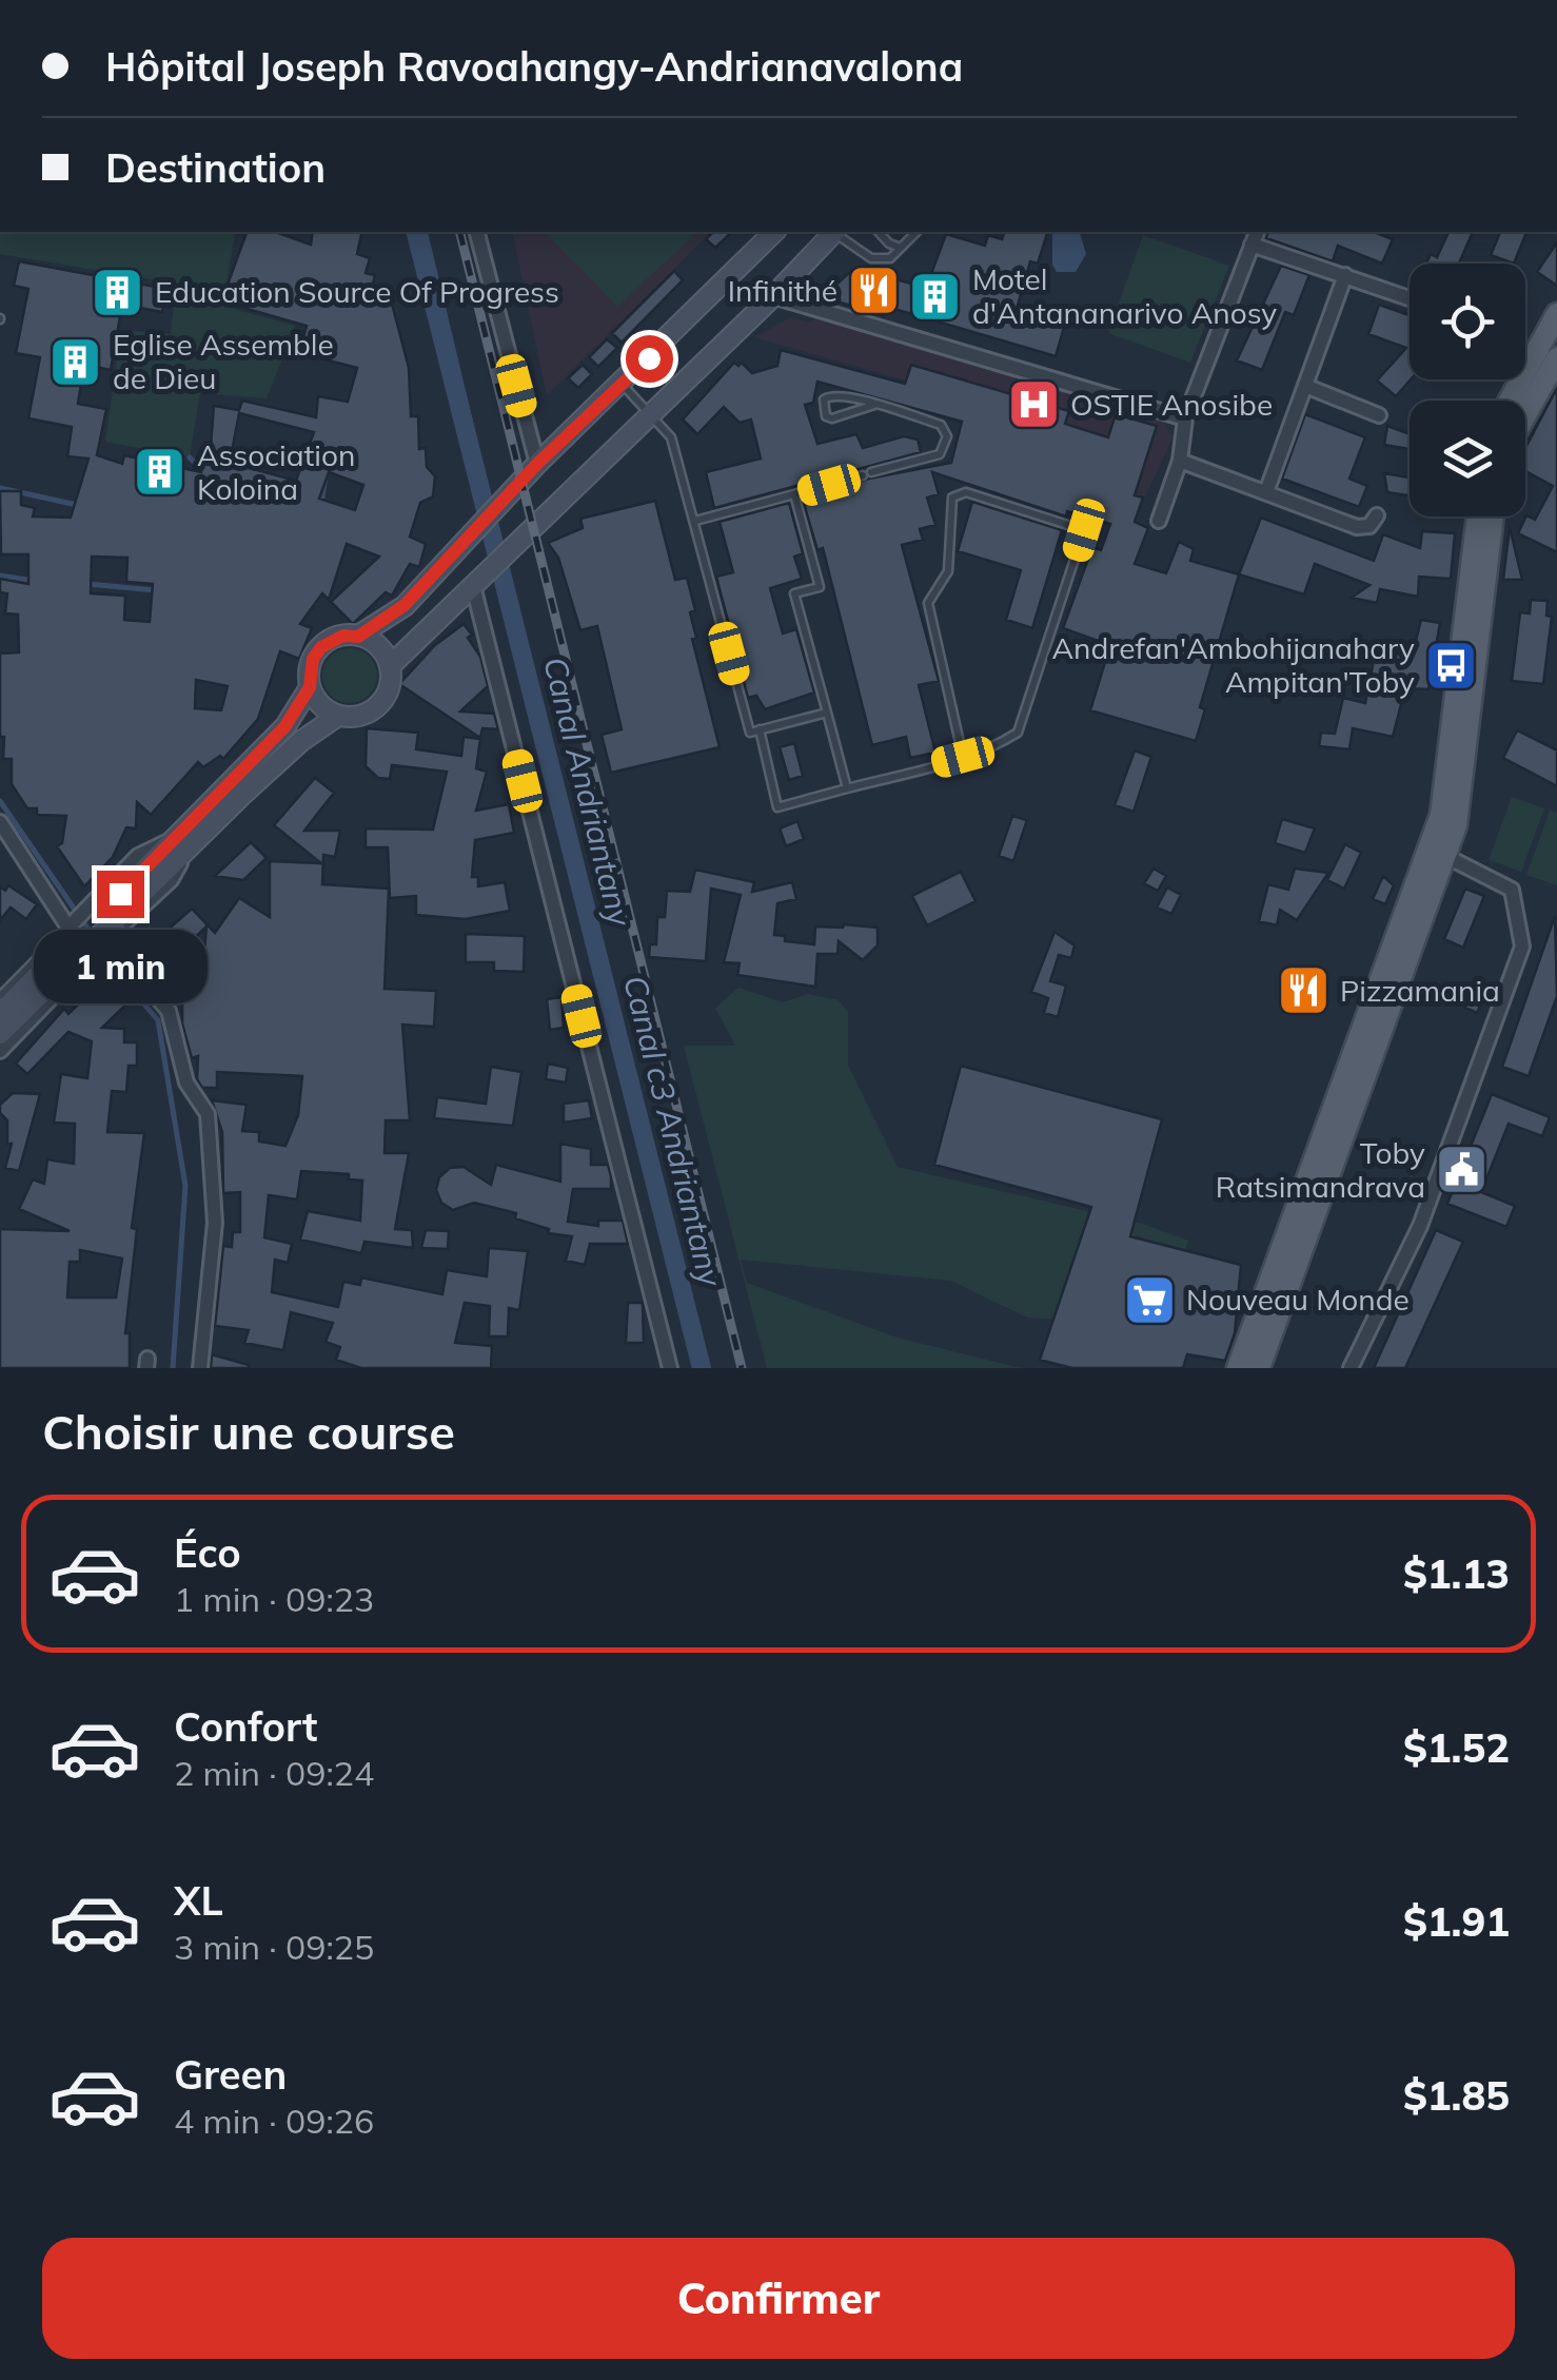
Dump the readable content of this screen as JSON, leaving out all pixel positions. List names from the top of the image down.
{
  "water": ["Canal Andriantany", "Canal c3 Andriantany"],
  "places": {
    "restaurant": ["Infinithé", "Pizzamania"],
    "building": [
      "Education Source Of Progress",
      "Motel d'Antananarivo Anosy",
      "Eglise Assemble de Dieu",
      "Association Koloina"
    ],
    "hospital": ["OSTIE Anosibe"],
    "bus stop": ["Andrefan'Ambohijanahary Ampitan'Toby"],
    "public building": ["Toby Ratsimandrava"],
    "supermarket": ["Nouveau Monde"]
  },
  "page": {
    "banner": ["Hôpital Joseph Ravoahangy-Andrianavalona", "Destination"],
    "bubble": "1 min",
    "heading": "Choisir une course",
    "list": [
      {
        "name": "Éco",
        "note": "1 min · 09:23",
        "value": "$1.13"
      },
      {
        "name": "Confort",
        "note": "2 min · 09:24",
        "value": "$1.52"
      },
      {
        "name": "XL",
        "note": "3 min · 09:25",
        "value": "$1.91"
      },
      {
        "name": "Green",
        "note": "4 min · 09:26",
        "value": "$1.85"
      }
    ],
    "buttons": "Confirmer"
  }
}
